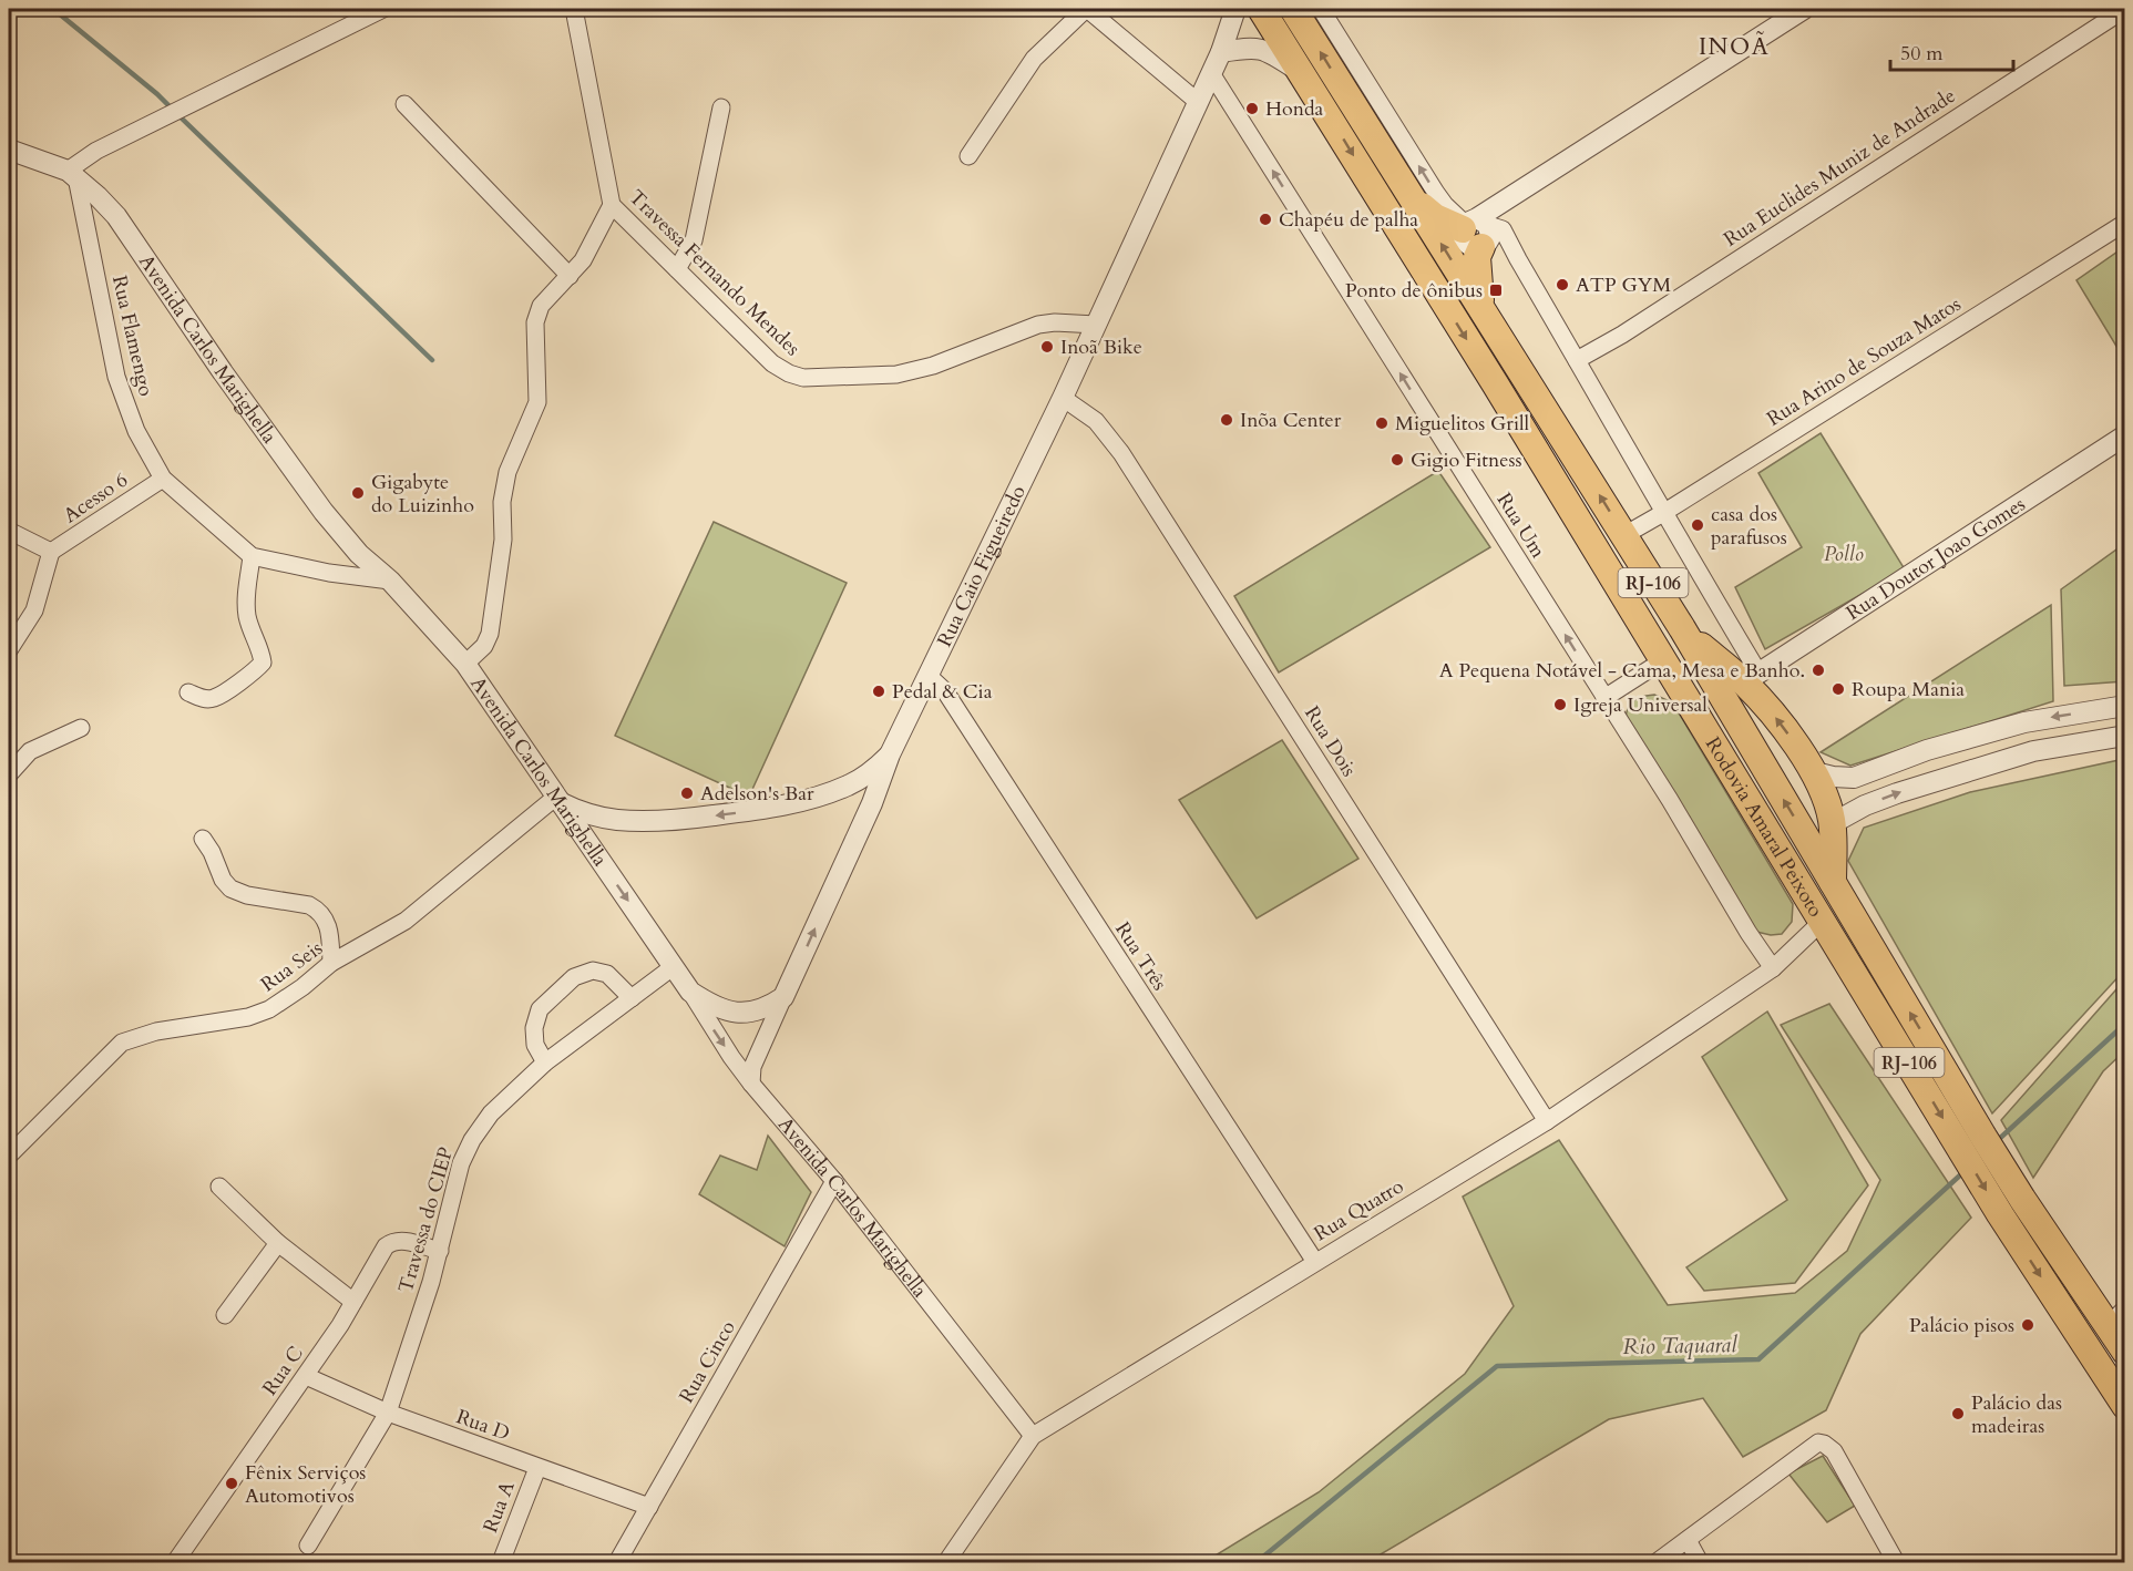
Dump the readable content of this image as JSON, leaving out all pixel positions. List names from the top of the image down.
{
  "streets": {
    "highway": ["RJ-106", "Rodovia Amaral Peixoto"],
    "street": [
      "Rua Euclides Muniz de Andrade",
      "Travessa Fernando Mendes",
      "Rua Flamengo",
      "Avenida Carlos Marighella",
      "Rua Arino de Souza Matos",
      "Acesso 6",
      "Rua Um",
      "Rua Doutor Joao Gomes",
      "Rua Caio Figueiredo",
      "Rua Dois",
      "Rua Três",
      "Rua Seis",
      "Rua Quatro",
      "Travessa do CIEP",
      "Rua Cinco",
      "Rua C",
      "Rua D",
      "Rua A"
    ]
  },
  "crossings": [
    ["Travessa Fernando Mendes", "Rua Caio Figueiredo"],
    ["Rua Flamengo", "Avenida Carlos Marighella"],
    ["Rua Flamengo", "Acesso 6"],
    ["Avenida Carlos Marighella", "Rua Caio Figueiredo"],
    ["Avenida Carlos Marighella", "Rua Seis"],
    ["Avenida Carlos Marighella", "Rua Quatro"],
    ["Avenida Carlos Marighella", "Travessa do CIEP"],
    ["Avenida Carlos Marighella", "Rua Cinco"],
    ["Rua Arino de Souza Matos", "Rodovia Amaral Peixoto"],
    ["Rua Um", "Rua Caio Figueiredo"],
    ["Rua Um", "Rua Quatro"],
    ["Rua Caio Figueiredo", "Rua Dois"],
    ["Rua Caio Figueiredo", "Rua Três"],
    ["Rua Dois", "Rua Quatro"],
    ["Rodovia Amaral Peixoto", "Rua Quatro"],
    ["Rua Três", "Rua Quatro"],
    ["Travessa do CIEP", "Rua C"],
    ["Travessa do CIEP", "Rua D"],
    ["Rua Cinco", "Rua D"],
    ["Rua C", "Rua D"],
    ["Rua D", "Rua A"]
  ],
  "districts": ["INOÃ"],
  "water": ["Rio Taquaral"],
  "parks": ["Pollo"],
  "places": {
    "other": [
      "Honda",
      "Chapéu de palha",
      "ATP GYM",
      "Inoã Bike",
      "Inõa Center",
      "Miguelitos Grill",
      "Gigio Fitness",
      "Gigabyte do Luizinho",
      "casa dos parafusos",
      "A Pequena Notável - Cama, Mesa e Banho.",
      "Roupa Mania",
      "Pedal & Cia",
      "Igreja Universal",
      "Adelson's Bar",
      "Palácio pisos",
      "Palácio das madeiras",
      "Fênix Serviços Automotivos"
    ],
    "transit": ["Ponto de ônibus"]
  },
  "scale_bar": "50 m"
}
